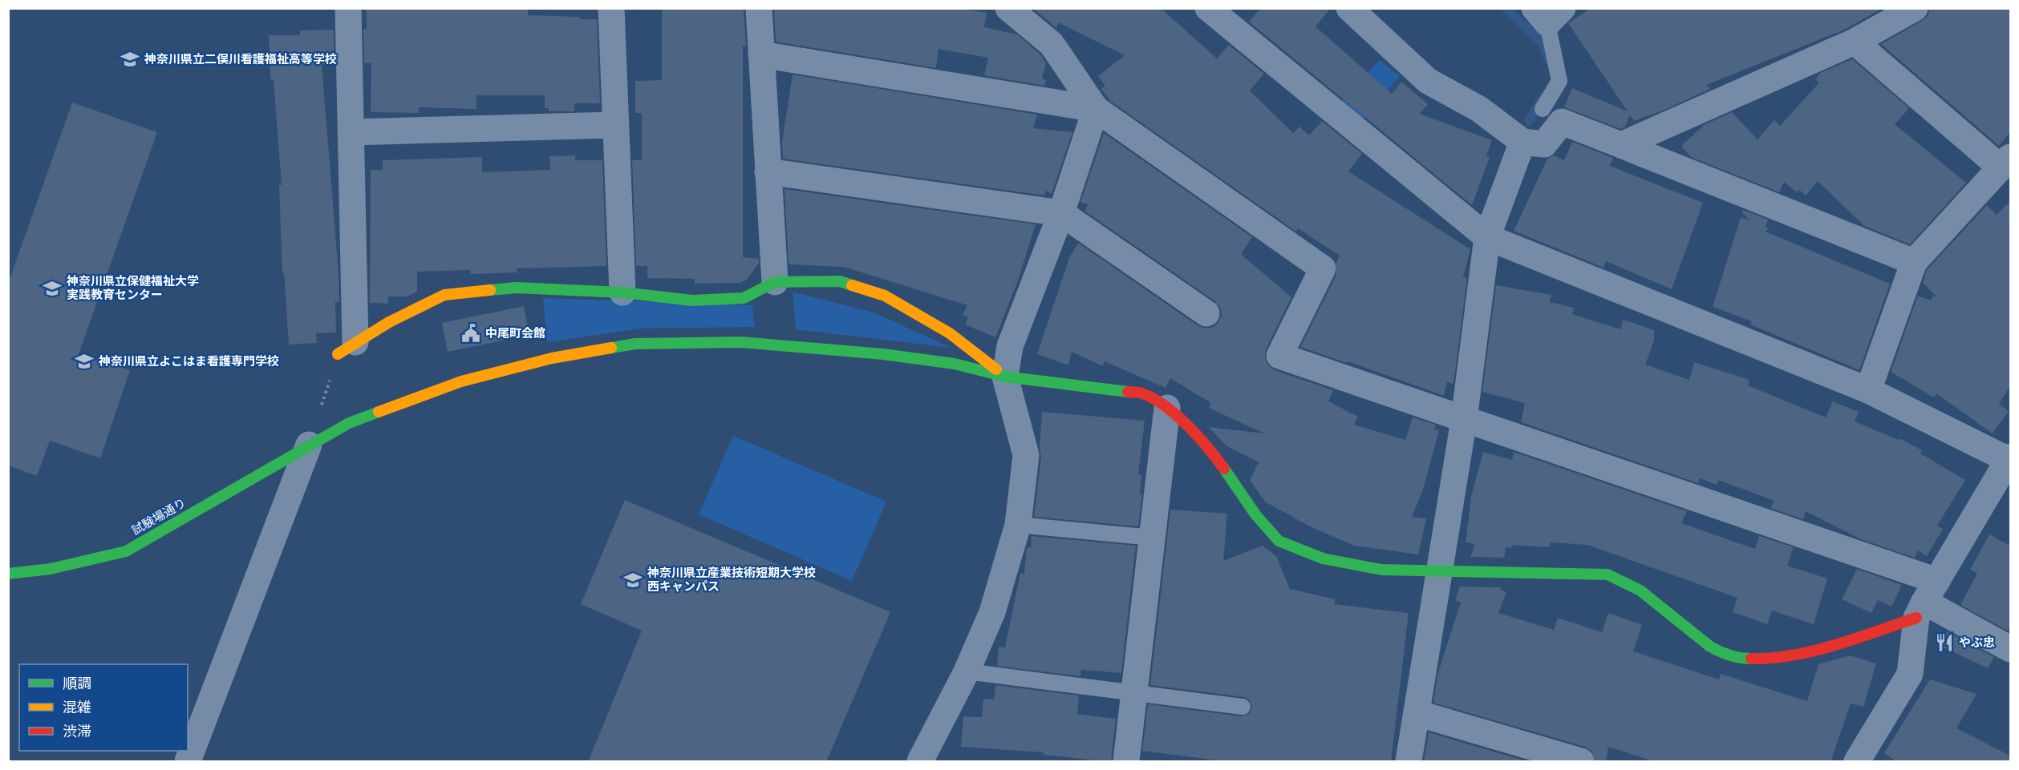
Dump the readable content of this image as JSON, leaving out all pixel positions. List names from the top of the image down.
{
  "streets": {
    "street": ["試験場通り"]
  },
  "places": {
    "school or university": [
      "神奈川県立二俣川看護福祉高等学校",
      "神奈川県立保健福祉大学 実践教育センター",
      "神奈川県立よこはま看護専門学校",
      "神奈川県立産業技術短期大学校 西キャンパス"
    ],
    "public building": ["中尾町会館"],
    "restaurant": ["やぶ忠"]
  },
  "legend": ["順調", "混雑", "渋滞"]
}
